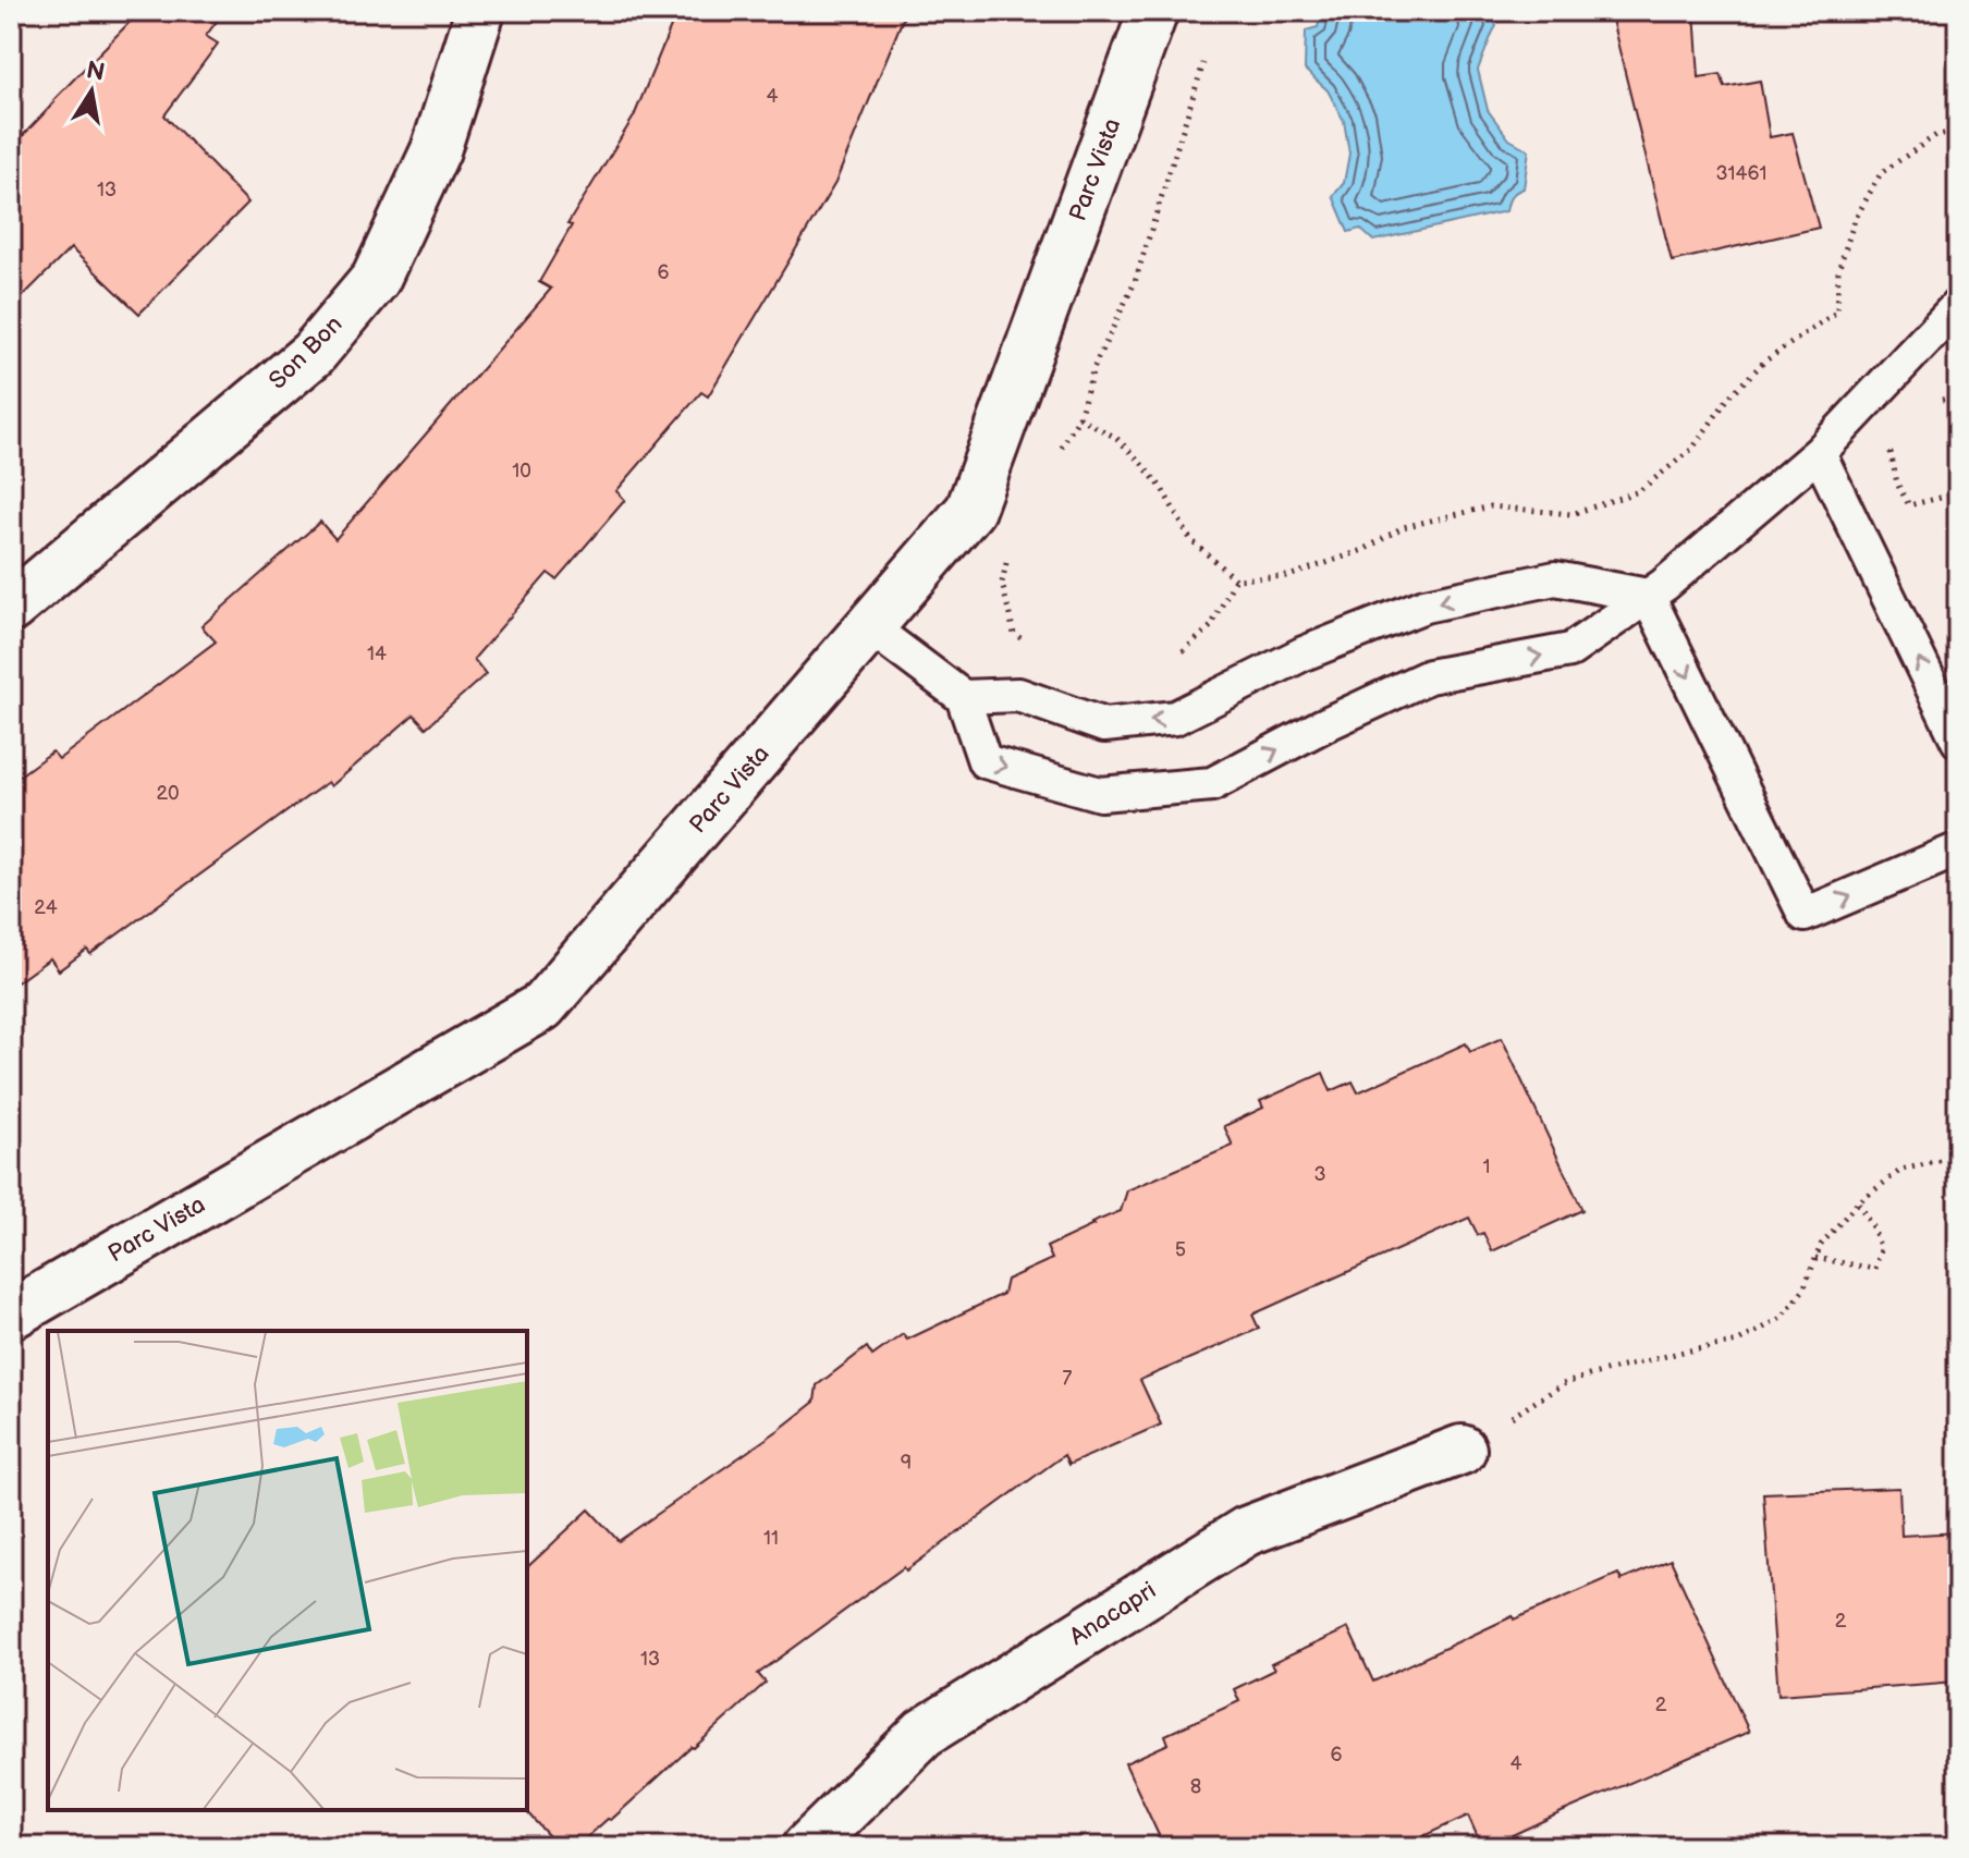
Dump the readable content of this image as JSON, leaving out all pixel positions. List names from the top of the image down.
{
  "streets": {
    "street": ["Parc Vista", "Son Bon", "Anacapri"]
  },
  "house_numbers": [
    "4",
    "31461",
    "13",
    "6",
    "10",
    "14",
    "20",
    "24",
    "1",
    "3",
    "5",
    "7",
    "9",
    "11",
    "2",
    "13",
    "2",
    "6",
    "4",
    "8"
  ],
  "north": "top"
}
